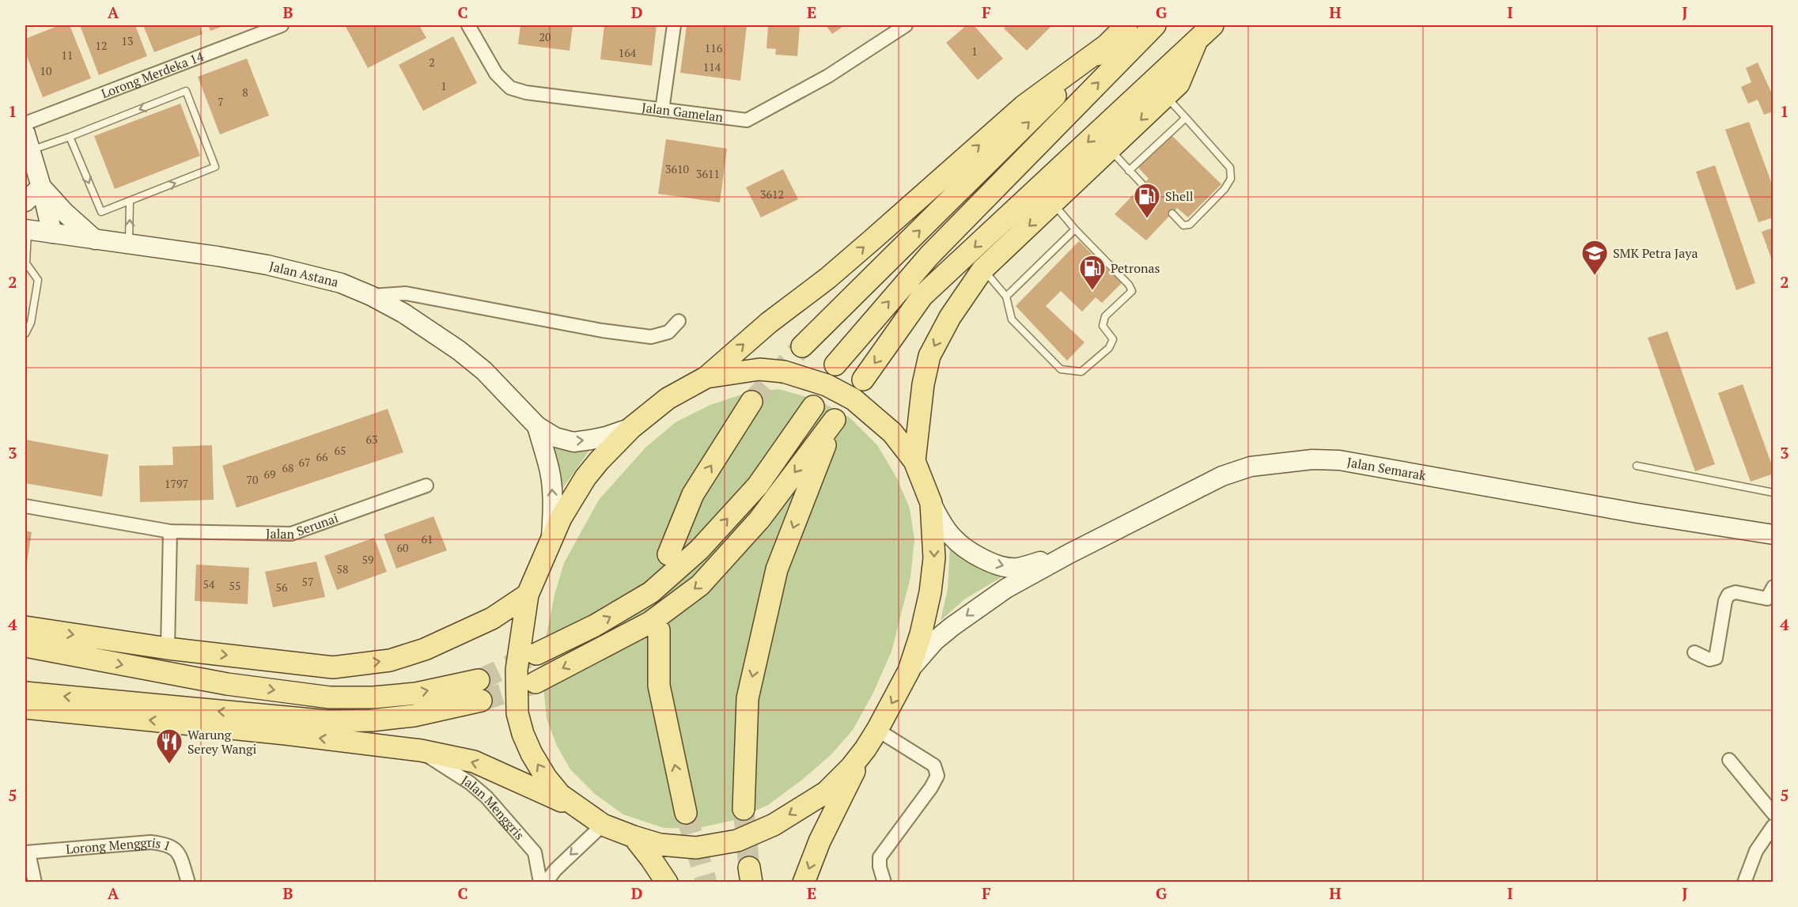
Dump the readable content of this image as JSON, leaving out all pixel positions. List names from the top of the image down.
{
  "streets": {
    "main road": ["Jalan Astana", "Jalan Semarak"],
    "street": [
      "Lorong Merdeka 14",
      "Jalan Gamelan",
      "Jalan Serunai",
      "Jalan Menggris",
      "Lorong Menggris 1"
    ]
  },
  "places": {
    "fuel station": ["Shell", "Petronas"],
    "school or university": ["SMK Petra Jaya"],
    "restaurant": ["Warung Serey Wangi"]
  },
  "house_numbers": [
    "20",
    "13",
    "12",
    "116",
    "1",
    "164",
    "11",
    "2",
    "114",
    "10",
    "1",
    "8",
    "7",
    "3610",
    "3611",
    "3612",
    "63",
    "65",
    "66",
    "67",
    "68",
    "69",
    "70",
    "1797",
    "61",
    "60",
    "59",
    "58",
    "57",
    "54",
    "55",
    "56"
  ],
  "grid": {
    "columns": [
      "A",
      "B",
      "C",
      "D",
      "E",
      "F",
      "G",
      "H",
      "I",
      "J"
    ],
    "rows": [
      "1",
      "2",
      "3",
      "4",
      "5"
    ]
  }
}
